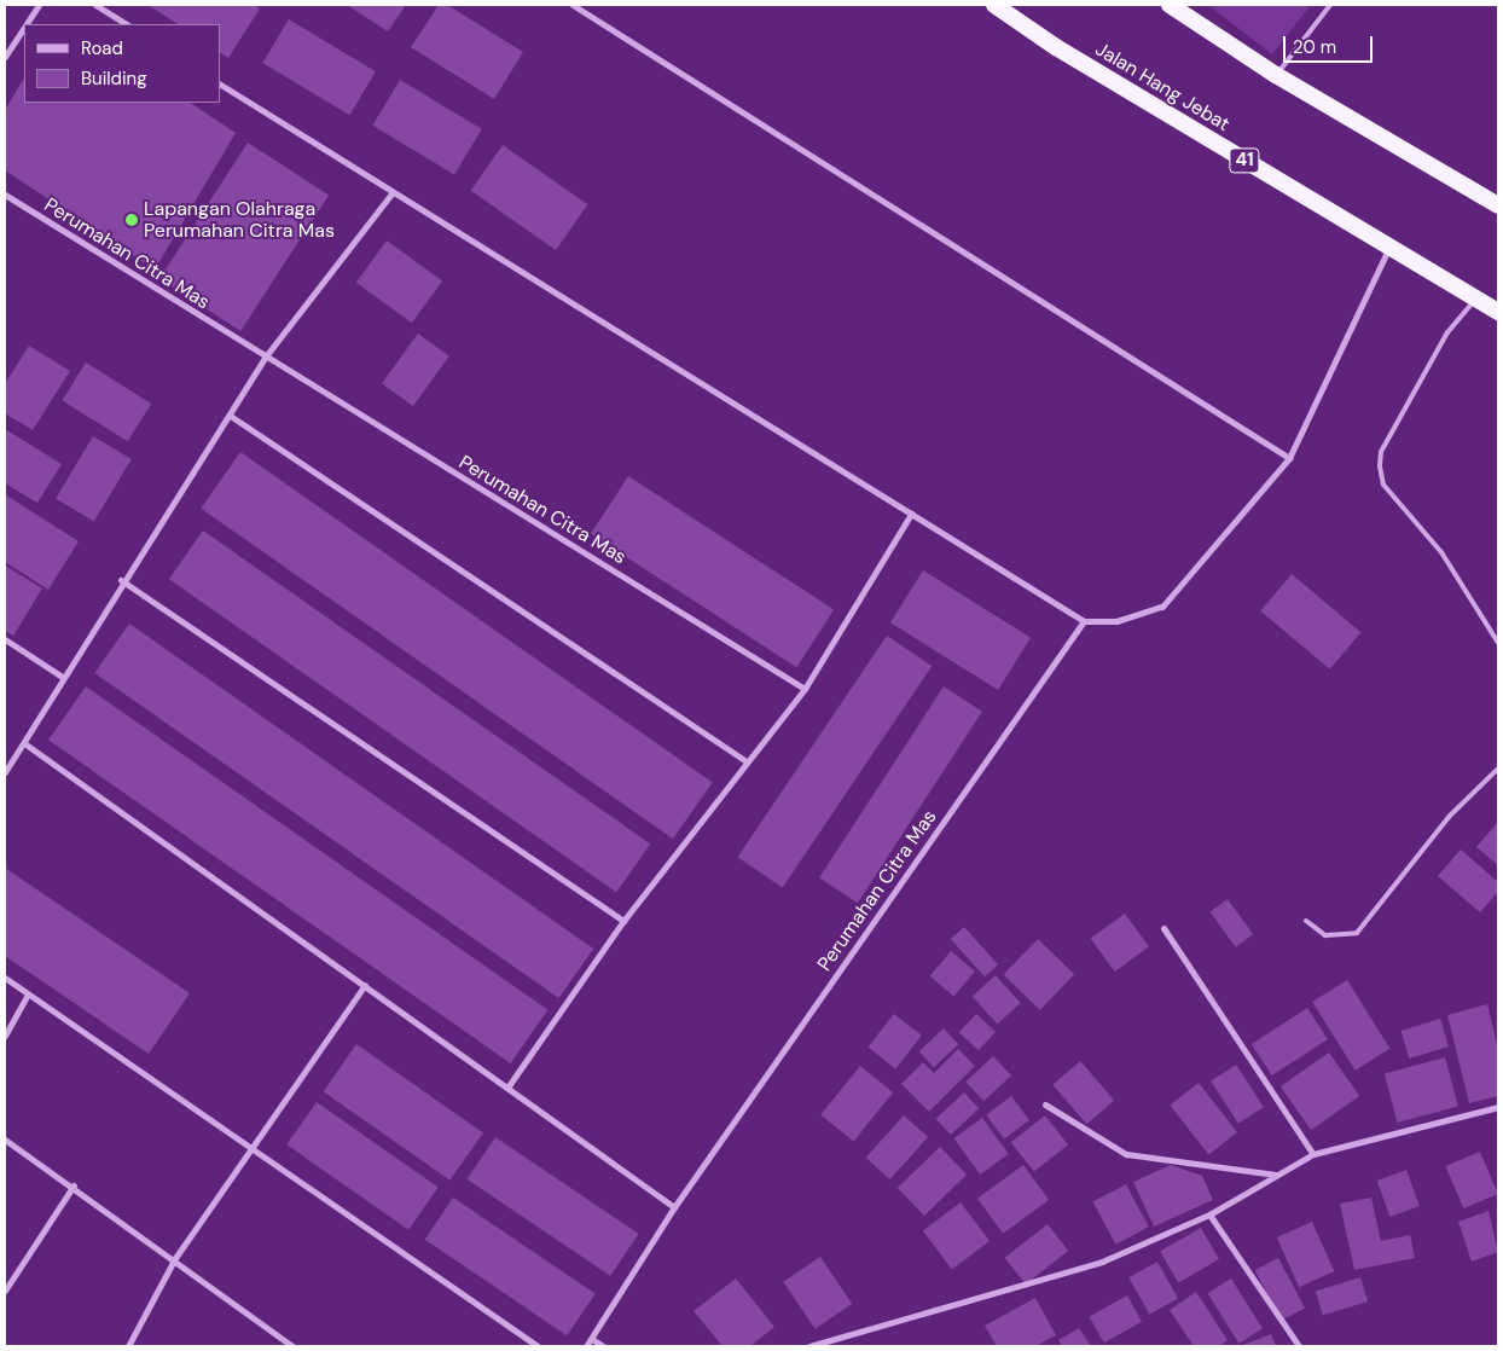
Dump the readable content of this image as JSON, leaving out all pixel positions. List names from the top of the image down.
{
  "streets": {
    "highway": ["Jalan Hang Jebat", "41"],
    "street": ["Perumahan Citra Mas"]
  },
  "places": ["Lapangan Olahraga Perumahan Citra Mas"],
  "legend": ["Road", "Building"],
  "scale_bar": "20 m"
}
